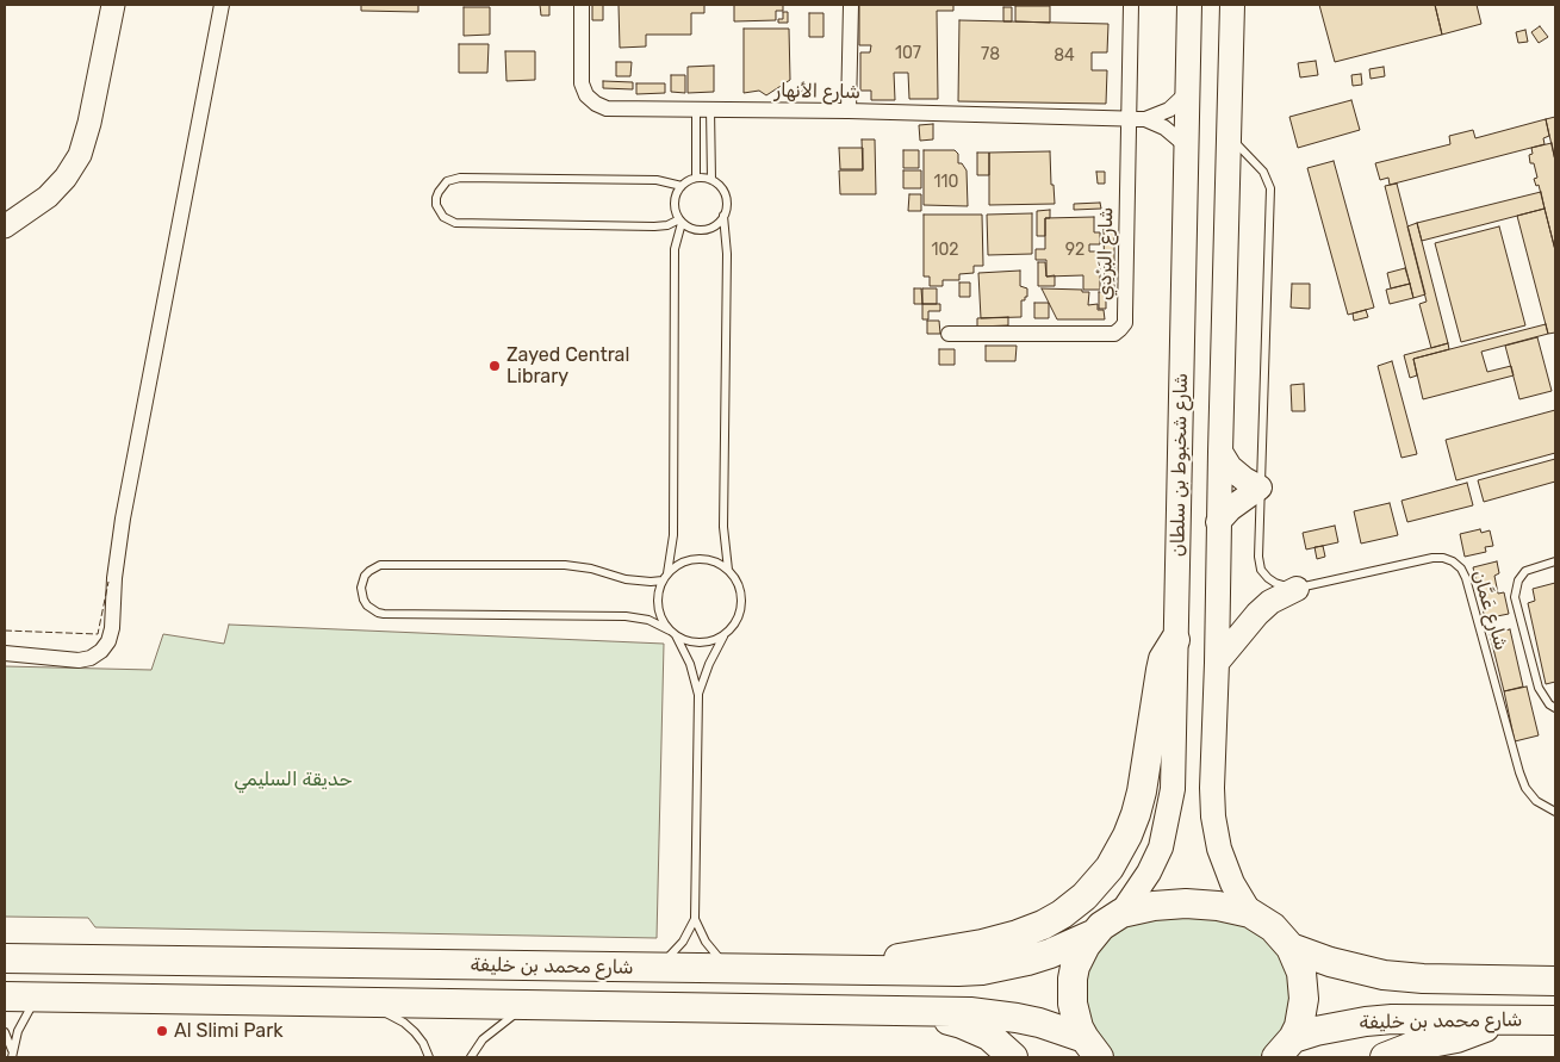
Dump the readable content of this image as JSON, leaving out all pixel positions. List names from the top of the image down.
{
  "streets": {
    "highway": ["شارع محمد بن خليفة"],
    "main road": ["شارع شخبوط بن سلطان"],
    "street": ["شارع الأنهار", "شارع البَرْدِي"],
    "lane": ["شارع عَمَّان"]
  },
  "crossings": [
    ["شارع الأنهار", "شارع البَرْدِي"],
    ["شارع الأنهار", "شارع شخبوط بن سلطان"]
  ],
  "parks": ["حديقة السليمي"],
  "places": ["Zayed Central Library", "Al Slimi Park"],
  "house_numbers": [
    "107",
    "78",
    "84",
    "110",
    "102",
    "92"
  ]
}
